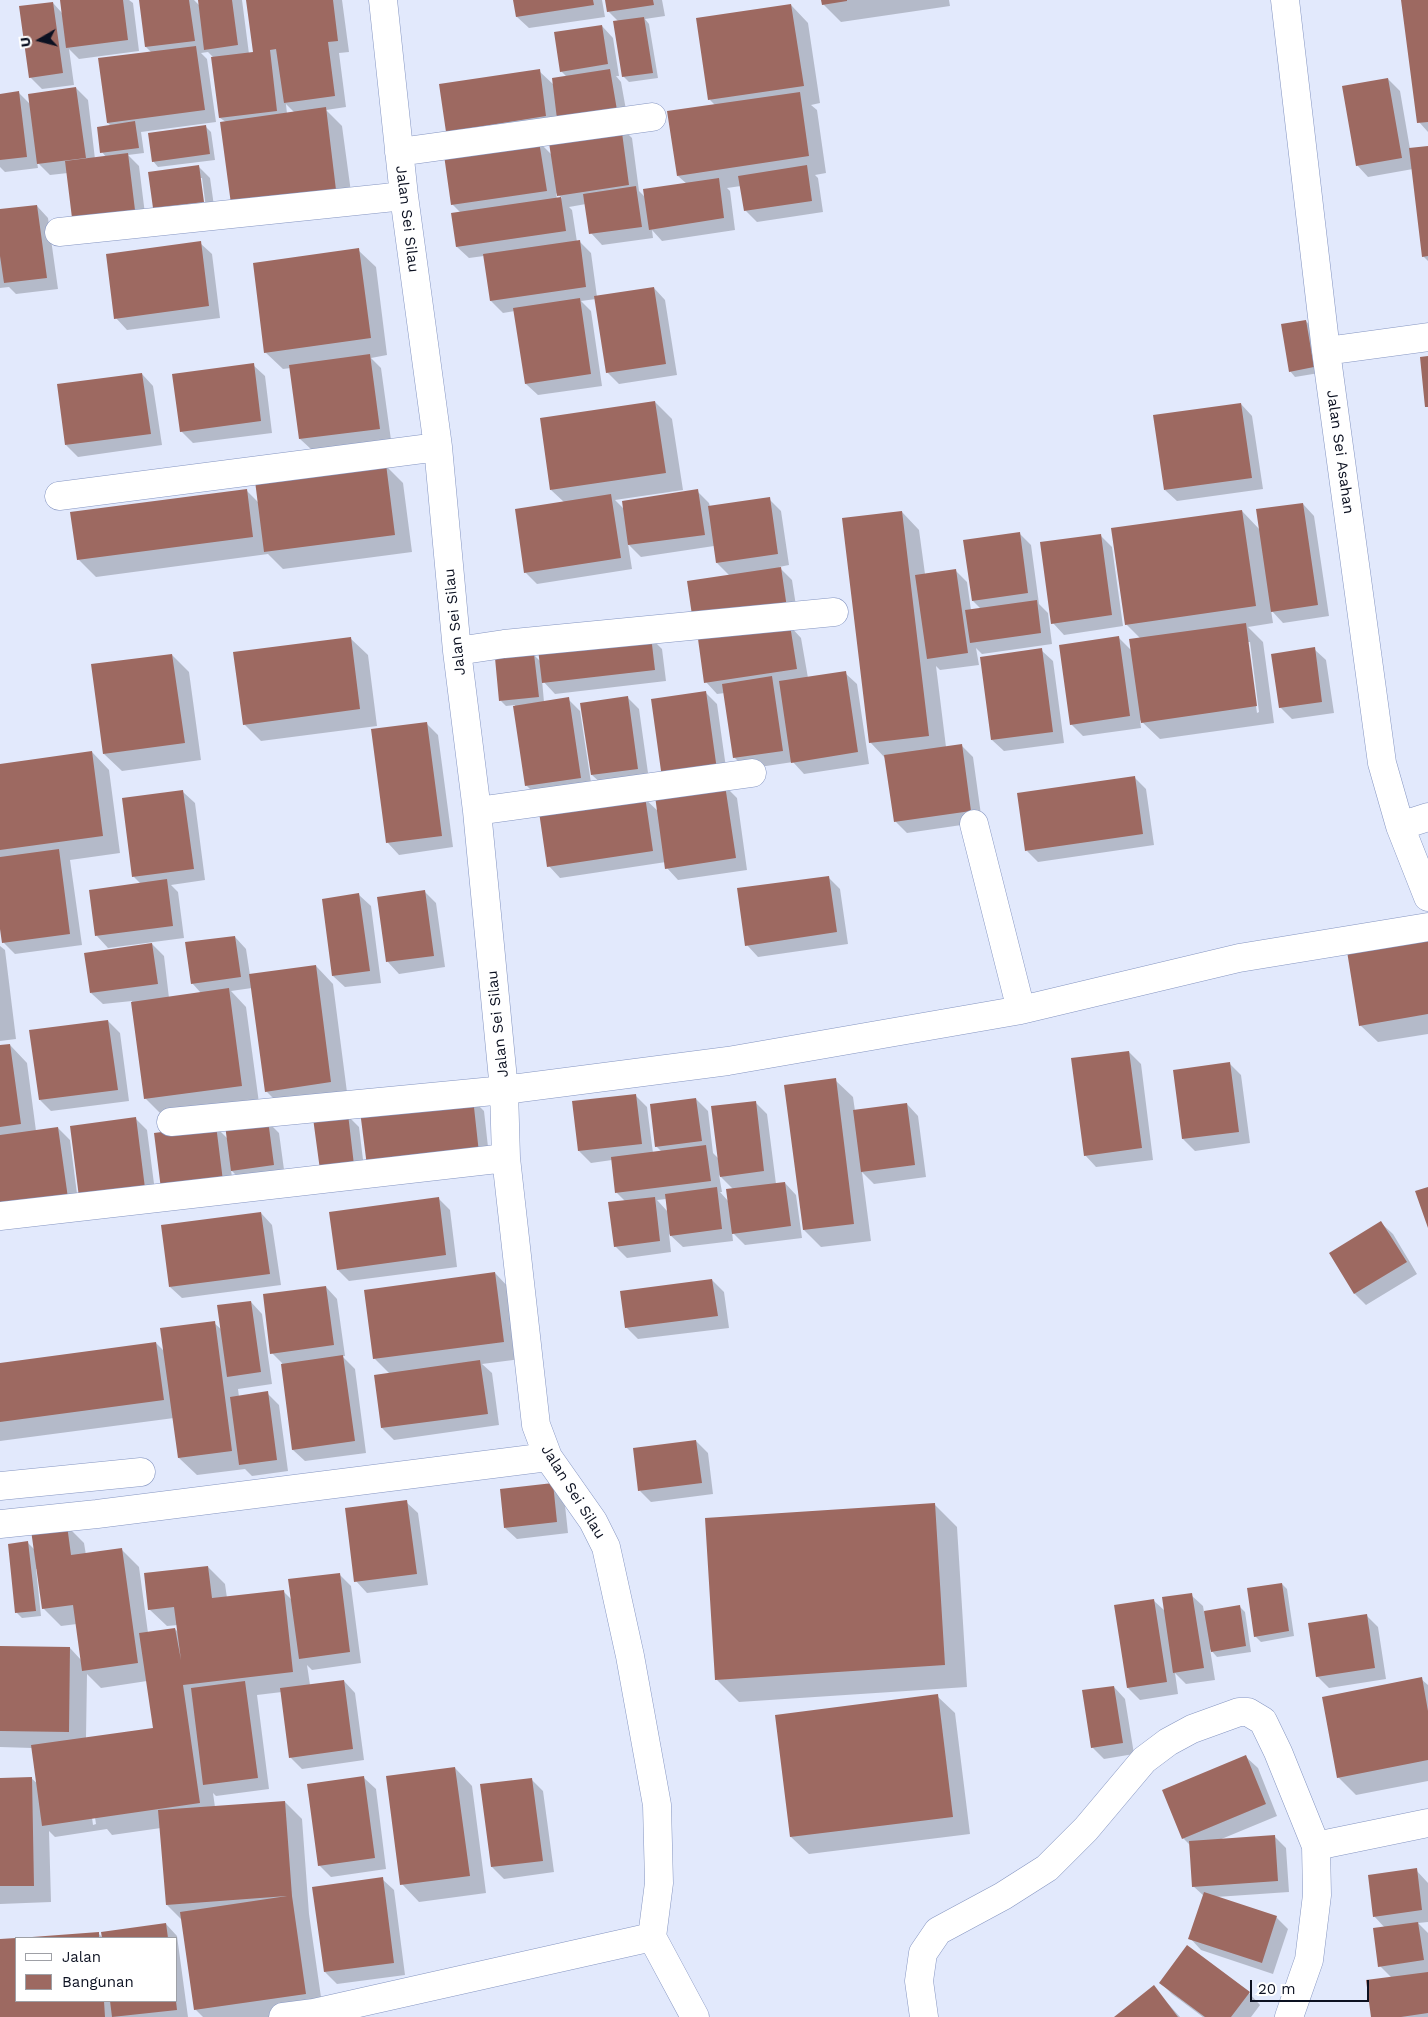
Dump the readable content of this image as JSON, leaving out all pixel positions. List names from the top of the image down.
{
  "streets": {
    "street": ["Jalan Sei Silau", "Jalan Sei Asahan"]
  },
  "legend": ["Jalan", "Bangunan"],
  "scale_bar": "20 m",
  "north": "left"
}
